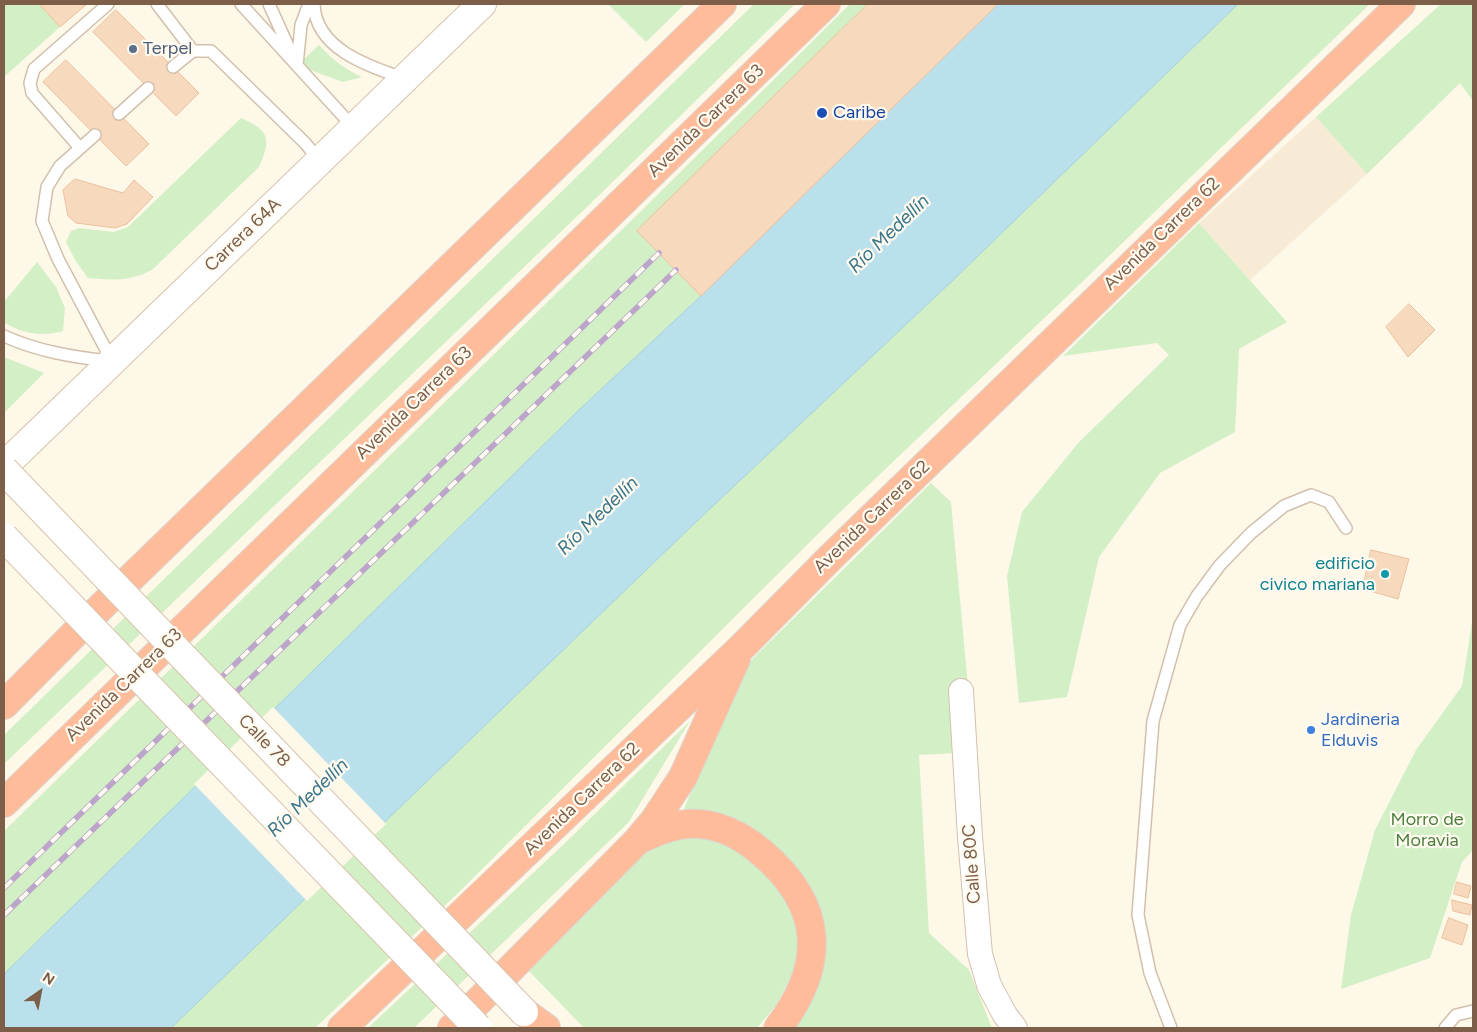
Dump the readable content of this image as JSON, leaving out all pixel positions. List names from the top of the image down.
{
  "streets": {
    "highway": ["Avenida Carrera 63", "Avenida Carrera 62"],
    "main road": ["Carrera 64A", "Calle 78"],
    "street": ["Calle 80C"]
  },
  "water": ["Río Medellín"],
  "parks": ["Morro de Moravia"],
  "places": [
    "Terpel",
    "Caribe",
    "edificio civico mariana",
    "Jardineria Elduvis"
  ],
  "north": "top right"
}
